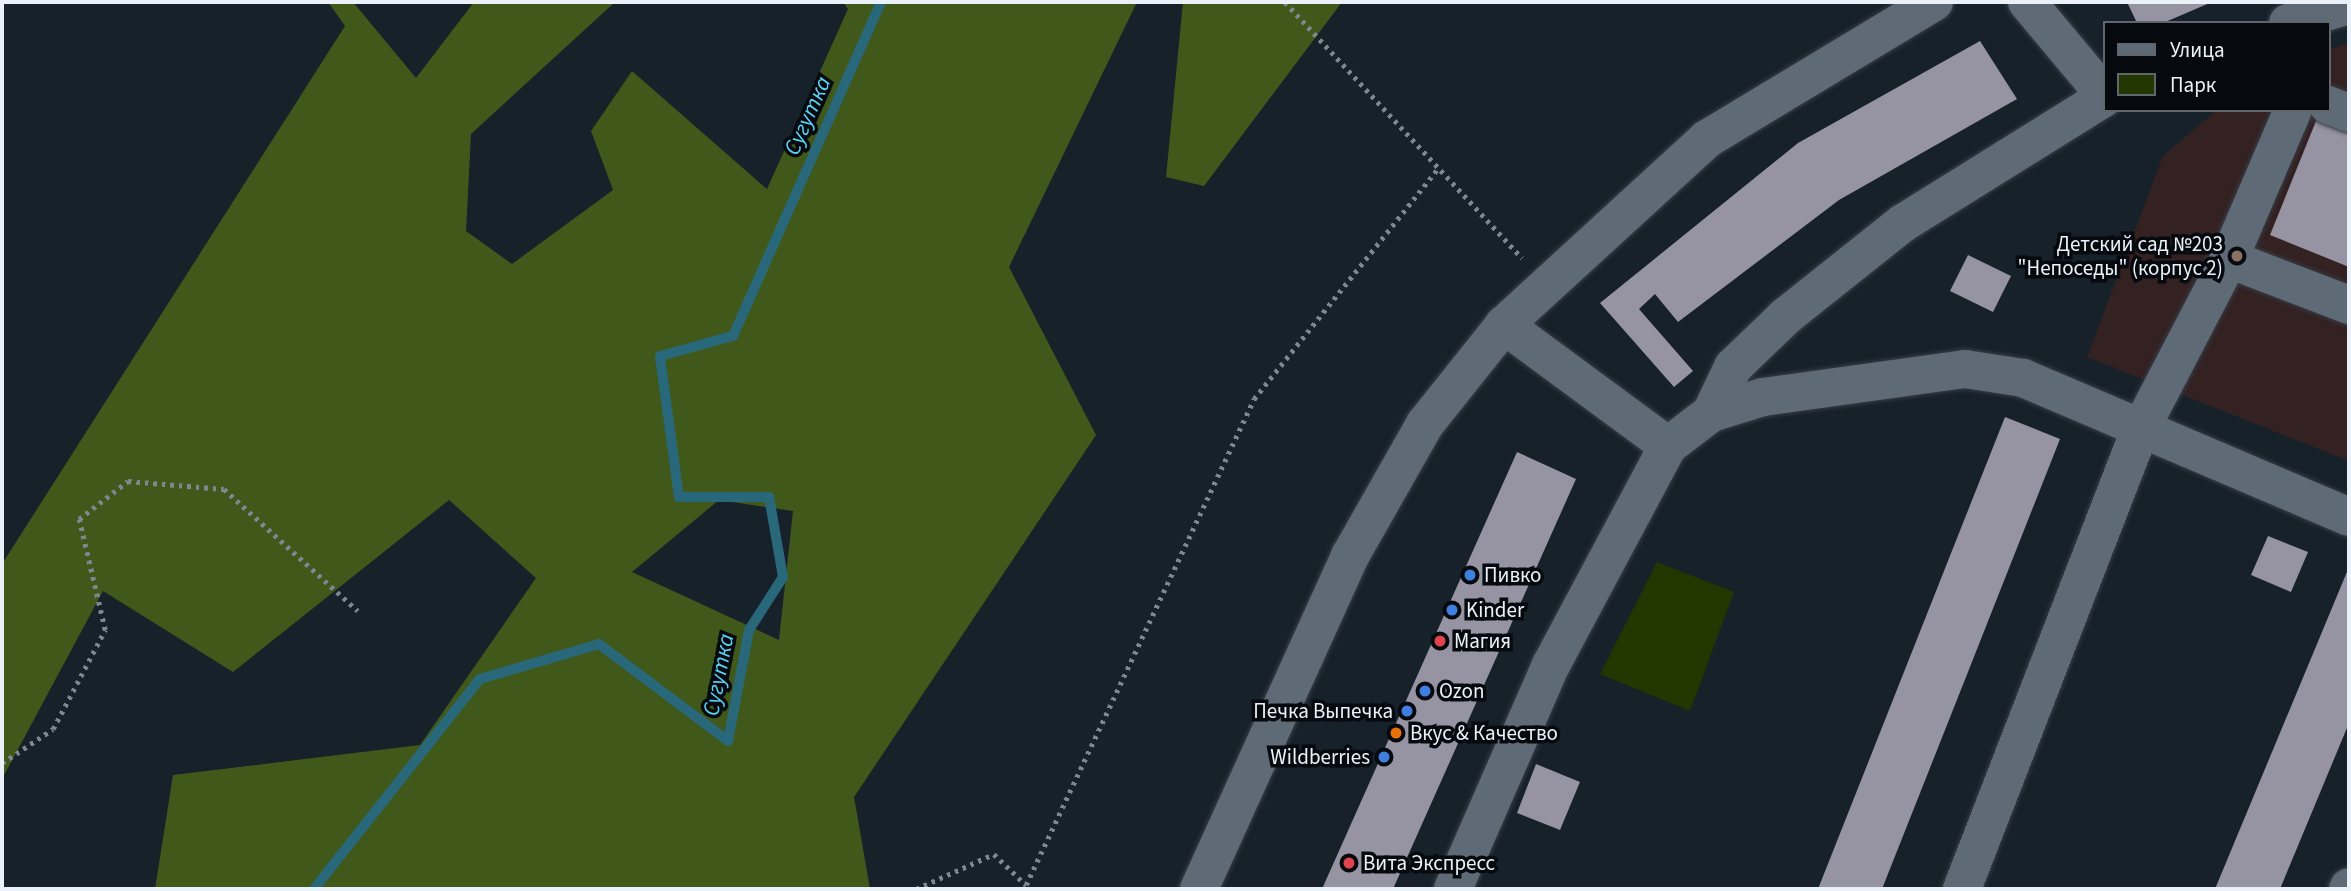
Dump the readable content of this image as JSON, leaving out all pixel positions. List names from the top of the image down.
{
  "water": ["Сугутка"],
  "places": [
    "Детский сад №203 \"Непоседы\" (корпус 2)",
    "Пивко",
    "Kinder",
    "Магия",
    "Ozon",
    "Печка Выпечка",
    "Вкус & Качество",
    "Wildberries",
    "Вита Экспресс"
  ],
  "legend": ["Улица", "Парк"]
}
